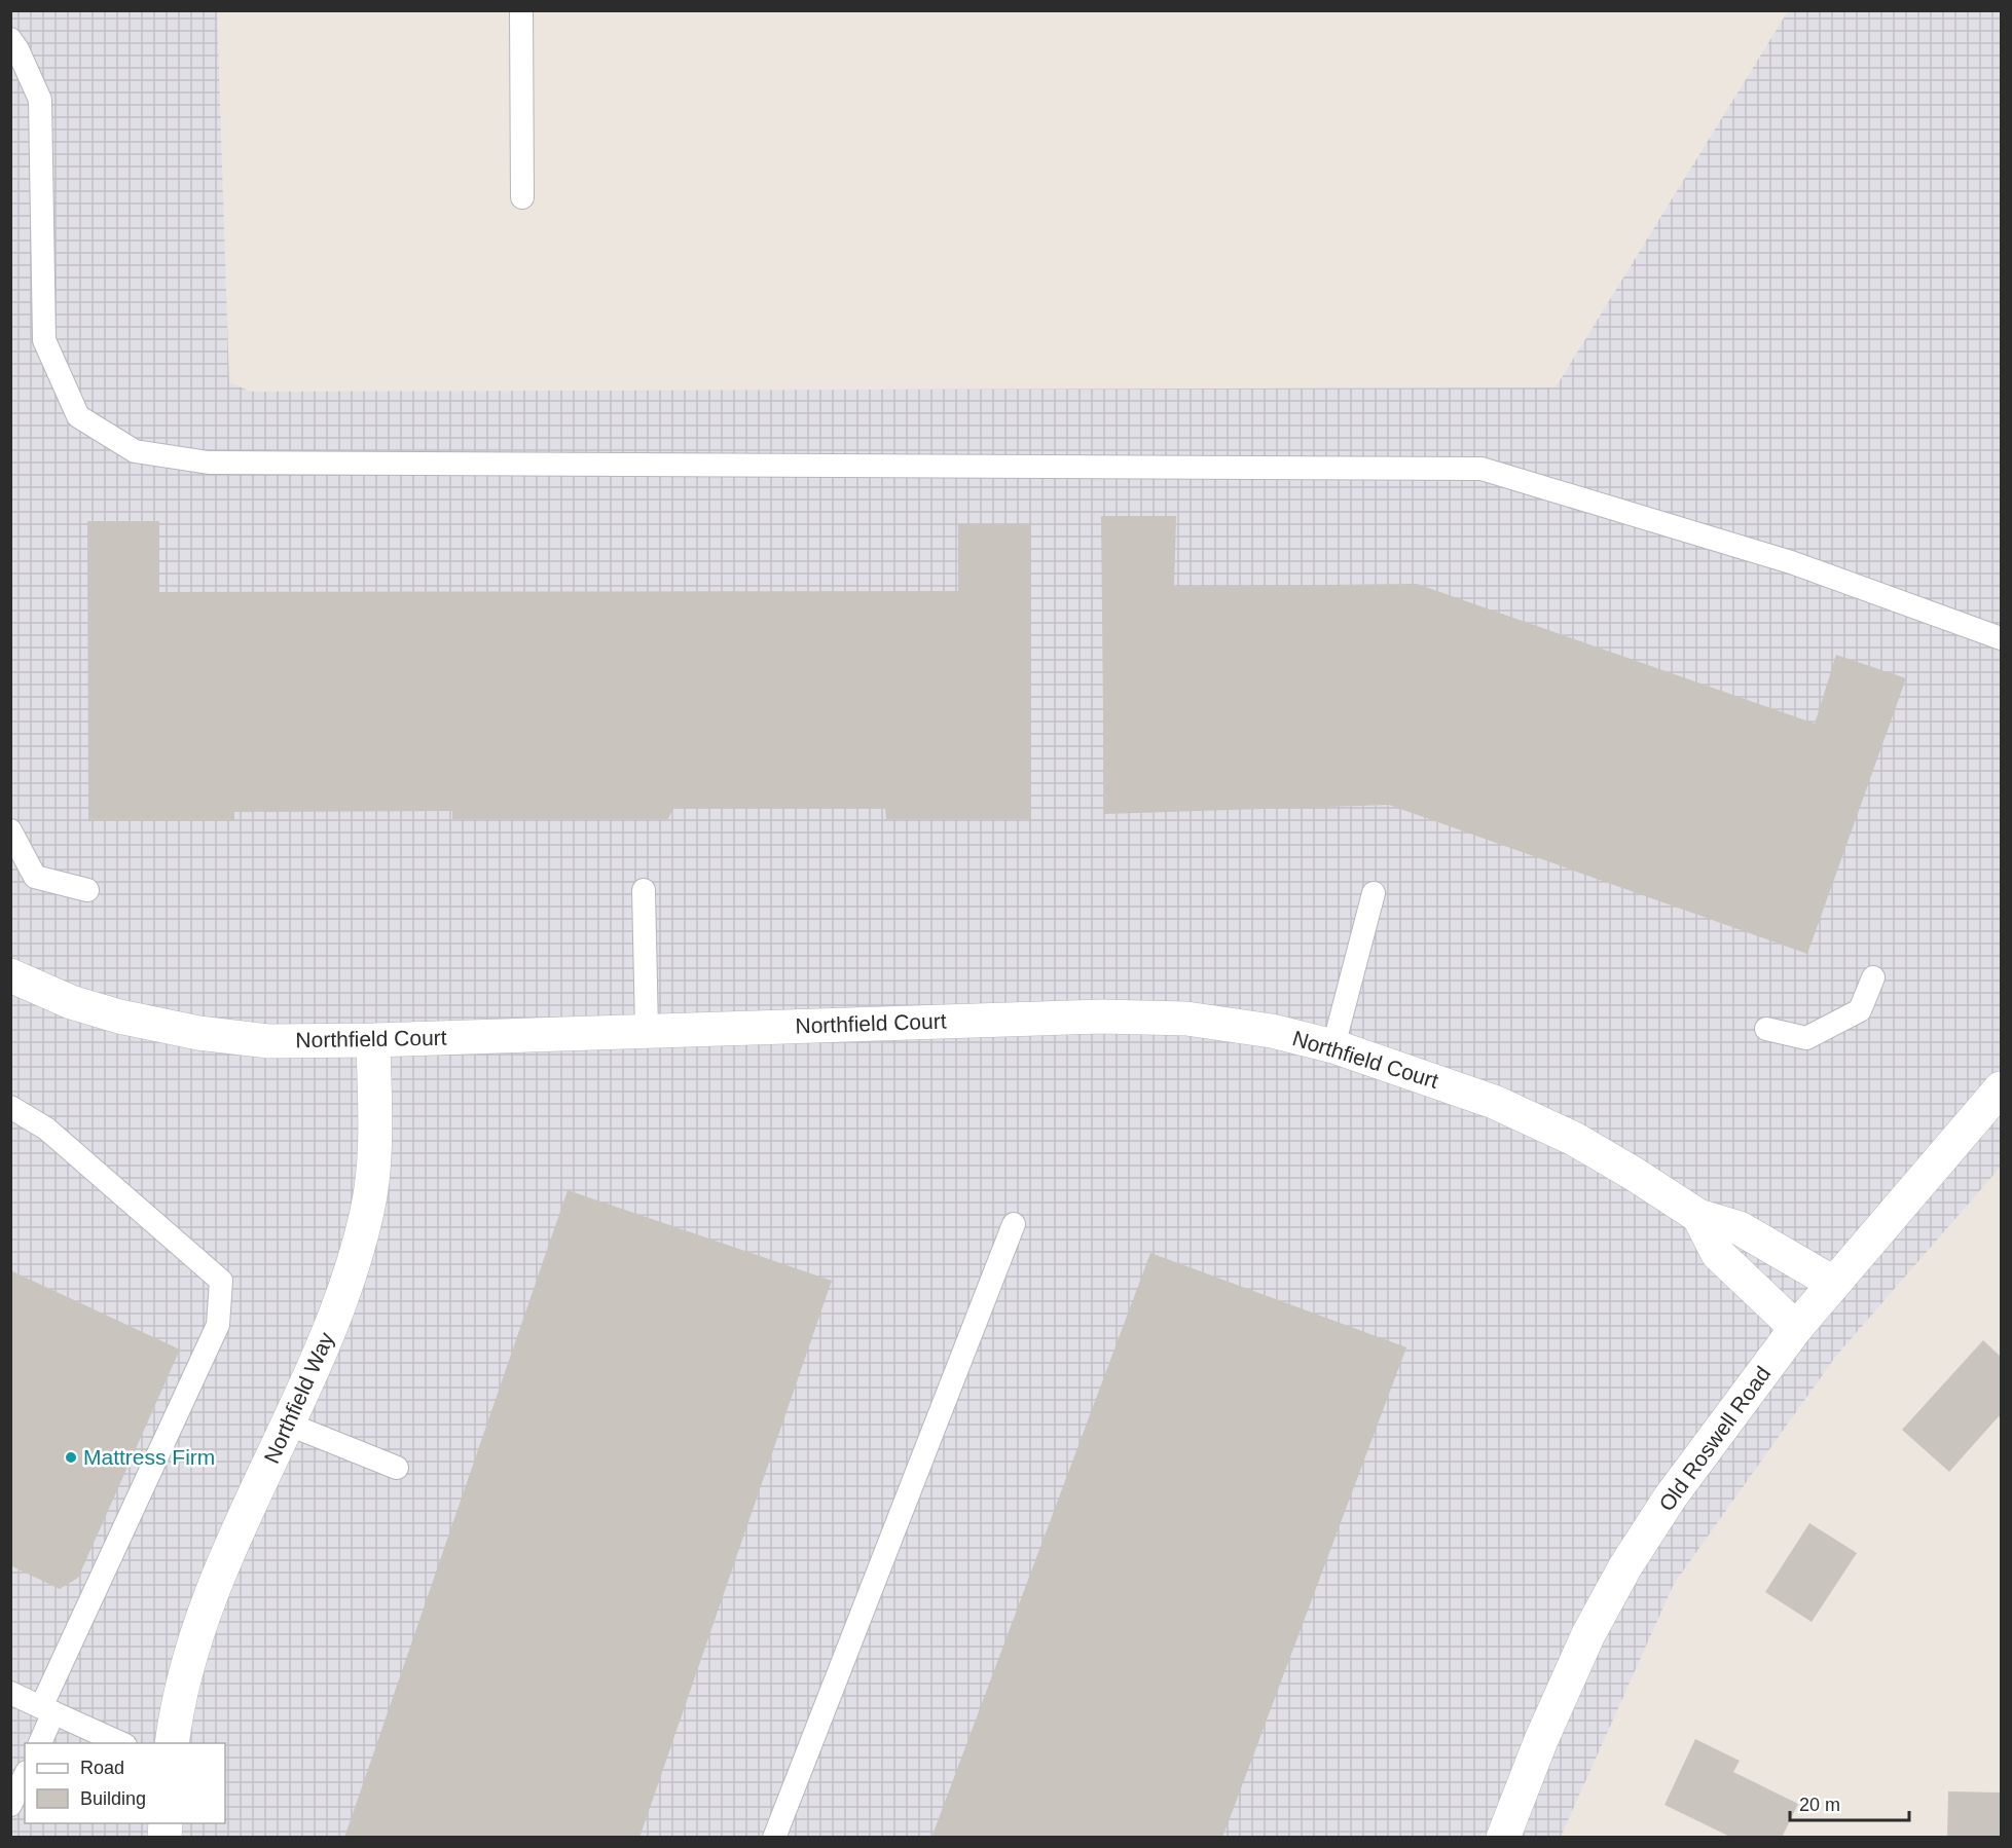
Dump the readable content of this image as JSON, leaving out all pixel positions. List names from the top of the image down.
{
  "streets": {
    "street": ["Northfield Court", "Northfield Way", "Old Roswell Road"]
  },
  "crossings": [
    ["Northfield Court", "Northfield Way"],
    ["Northfield Court", "Old Roswell Road"]
  ],
  "places": ["Mattress Firm"],
  "legend": ["Road", "Building"],
  "scale_bar": "20 m"
}
